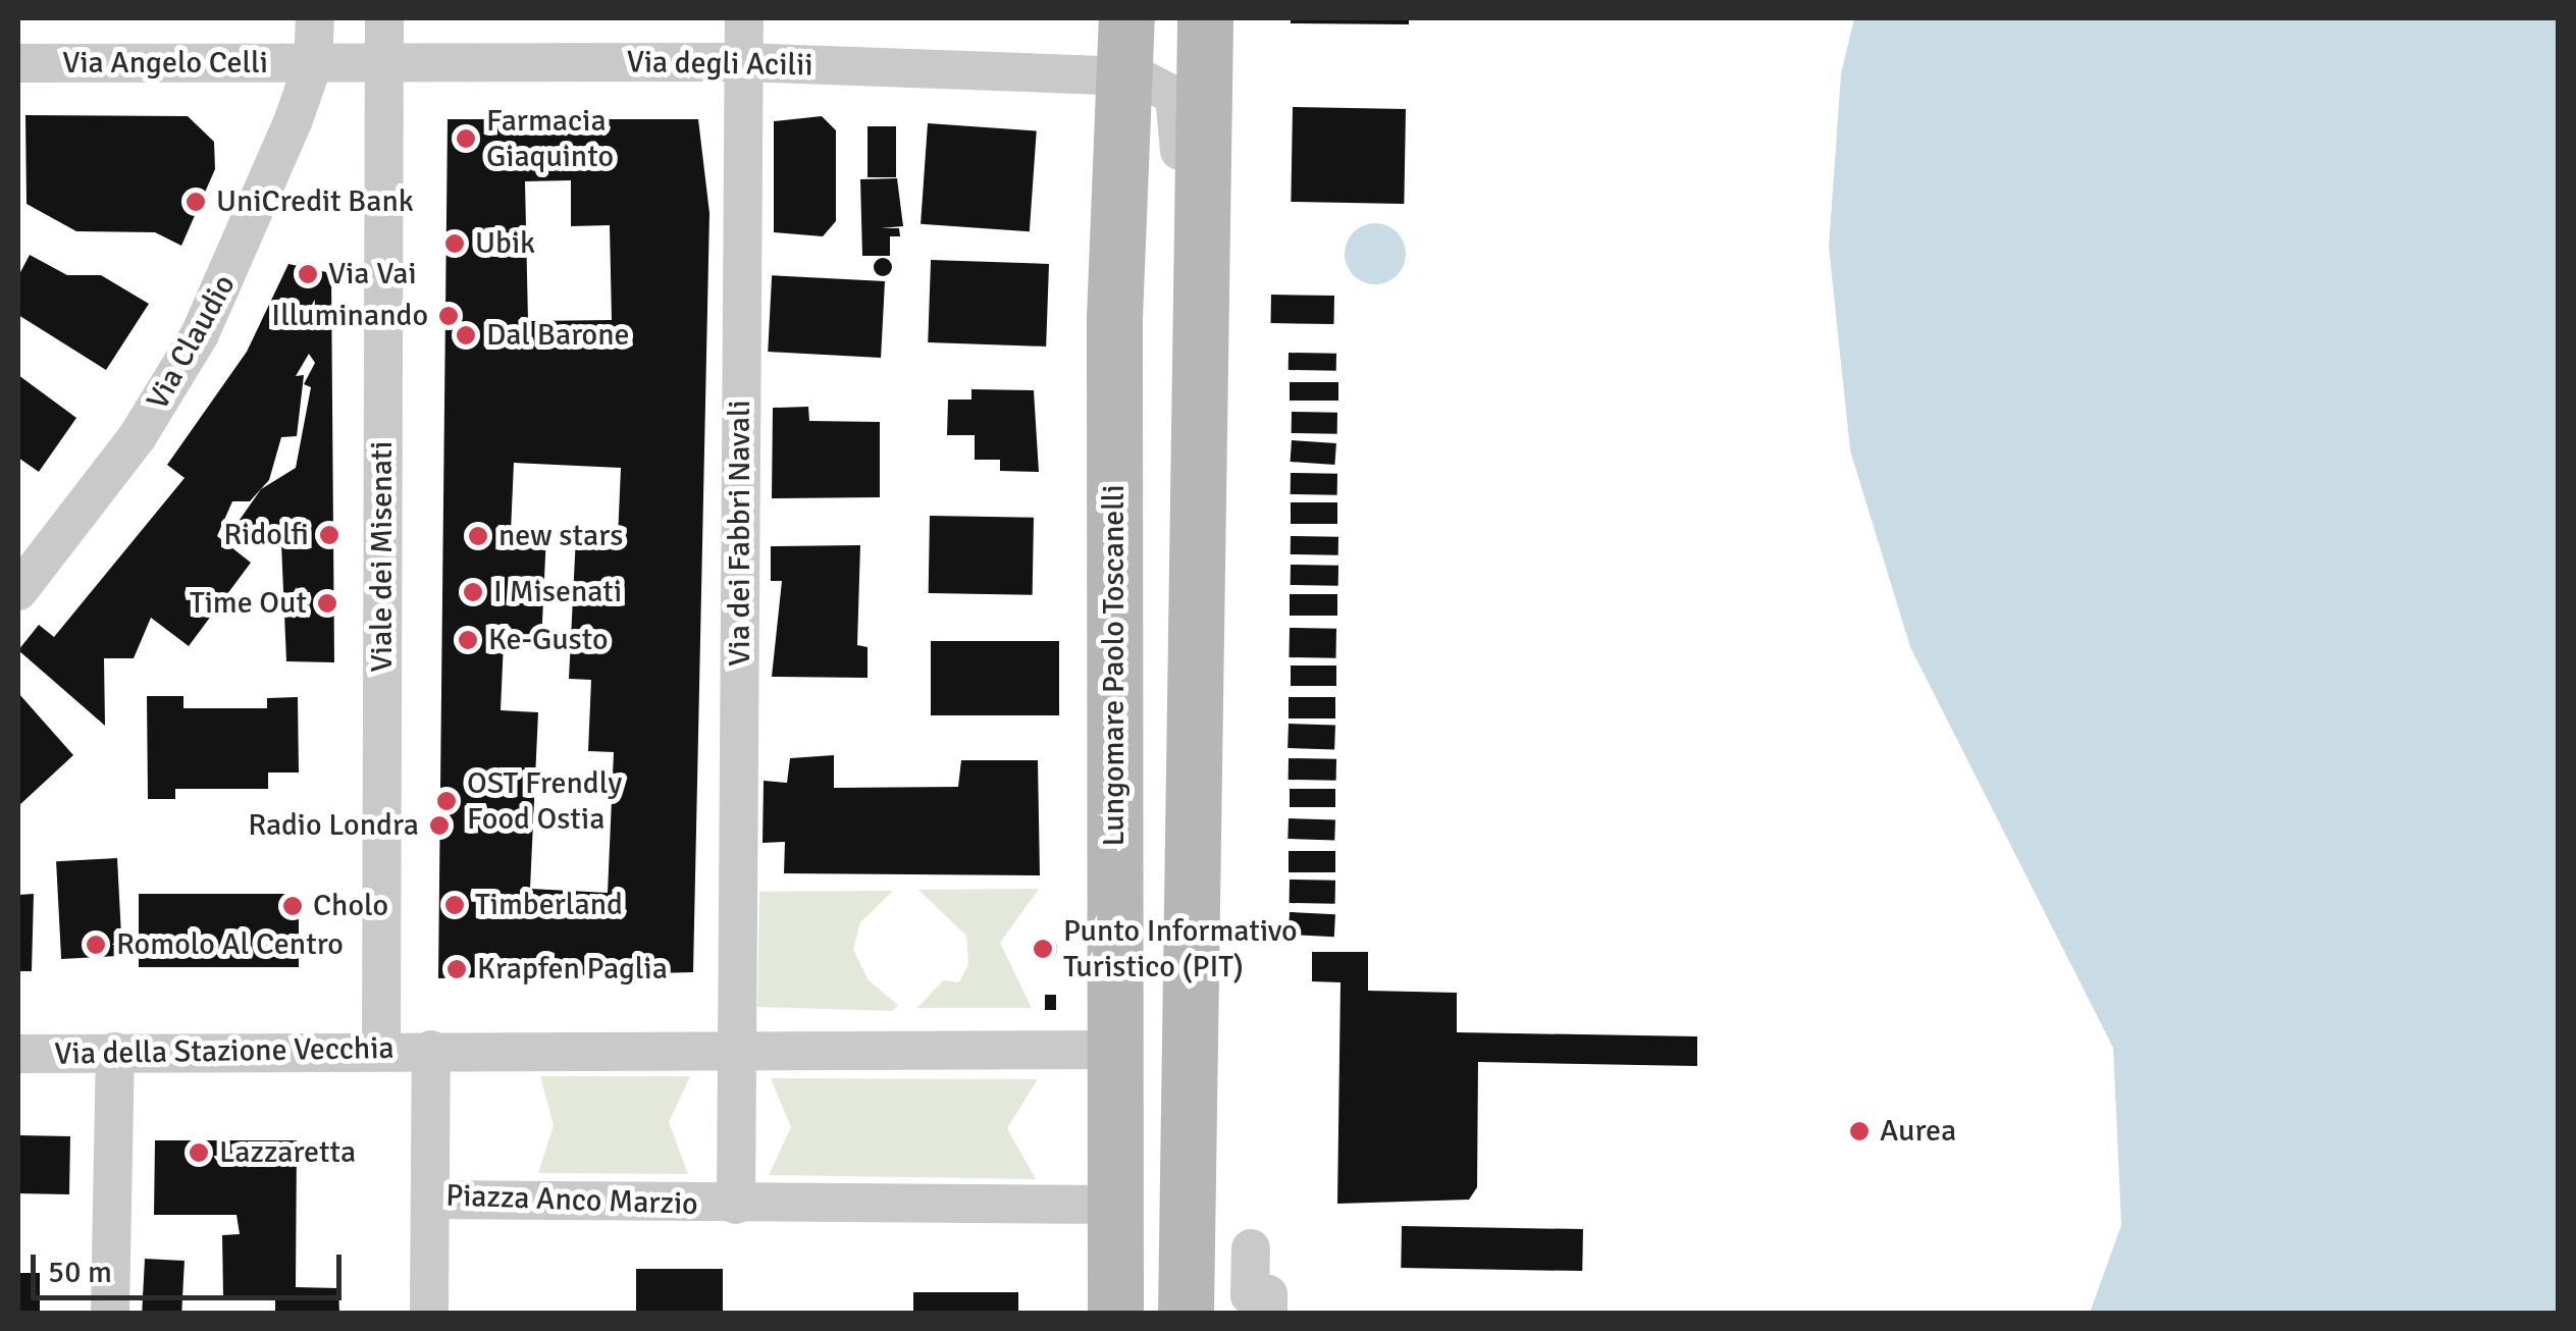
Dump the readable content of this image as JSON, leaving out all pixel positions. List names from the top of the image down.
{
  "streets": {
    "main road": ["Lungomare Paolo Toscanelli"],
    "street": [
      "Via Angelo Celli",
      "Via degli Acilii",
      "Via Claudio",
      "Via dei Fabbri Navali",
      "Viale dei Misenati",
      "Via della Stazione Vecchia",
      "Piazza Anco Marzio"
    ]
  },
  "crossings": [
    ["Via Angelo Celli", "Via degli Acilii"],
    ["Via Angelo Celli", "Via Claudio"],
    ["Via degli Acilii", "Via Claudio"],
    ["Via degli Acilii", "Via dei Fabbri Navali"],
    ["Via degli Acilii", "Viale dei Misenati"],
    ["Via degli Acilii", "Lungomare Paolo Toscanelli"],
    ["Via dei Fabbri Navali", "Piazza Anco Marzio"],
    ["Viale dei Misenati", "Via della Stazione Vecchia"],
    ["Lungomare Paolo Toscanelli", "Piazza Anco Marzio"],
    ["Via della Stazione Vecchia", "Piazza Anco Marzio"]
  ],
  "places": [
    "Farmacia Giaquinto",
    "UniCredit Bank",
    "Ubik",
    "Via Vai",
    "Illuminando",
    "Dal Barone",
    "Ridolfi",
    "new stars",
    "I Misenati",
    "Time Out",
    "Ke-Gusto",
    "OST Frendly Food Ostia",
    "Radio Londra",
    "Timberland",
    "Cholo",
    "Romolo Al Centro",
    "Punto Informativo Turistico (PIT)",
    "Krapfen Paglia",
    "Aurea",
    "Lazzaretta"
  ],
  "scale_bar": "50 m"
}
